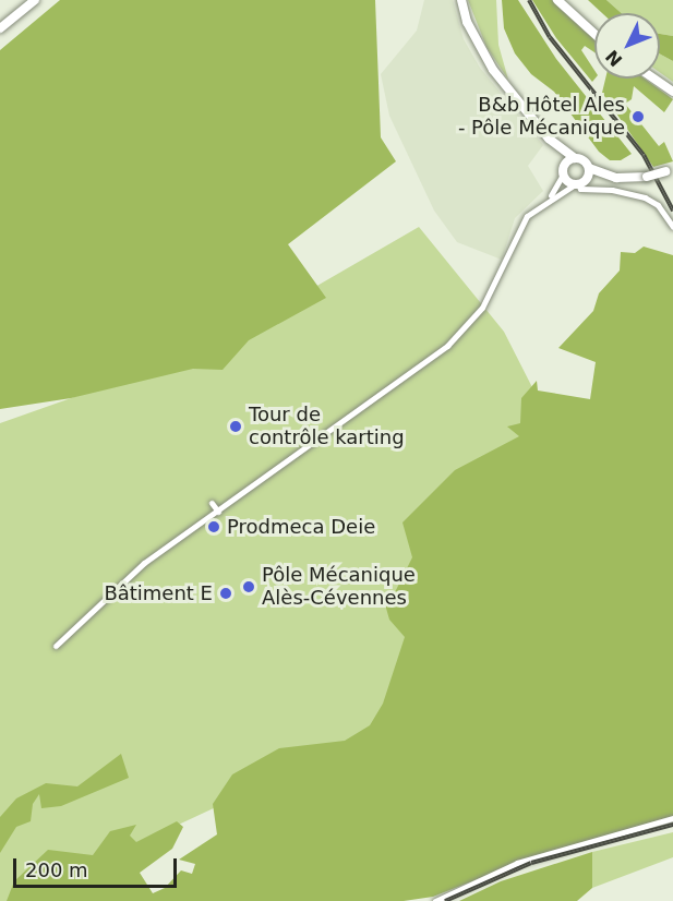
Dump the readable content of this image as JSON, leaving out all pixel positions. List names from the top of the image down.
{
  "places": [
    "B&b Hôtel Ales - Pôle Mécanique",
    "Tour de contrôle karting",
    "Prodmeca Deie",
    "Pôle Mécanique Alès-Cévennes",
    "Bâtiment E"
  ],
  "scale_bar": "200 m",
  "north": "bottom left"
}
